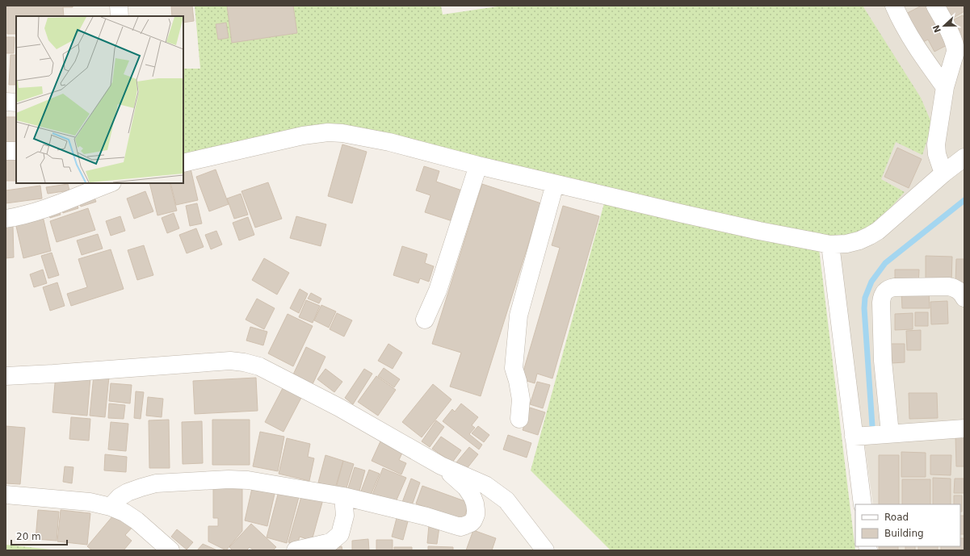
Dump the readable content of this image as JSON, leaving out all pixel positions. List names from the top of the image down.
{
  "legend": ["Road", "Building"],
  "scale_bar": "20 m",
  "north": "left"
}
